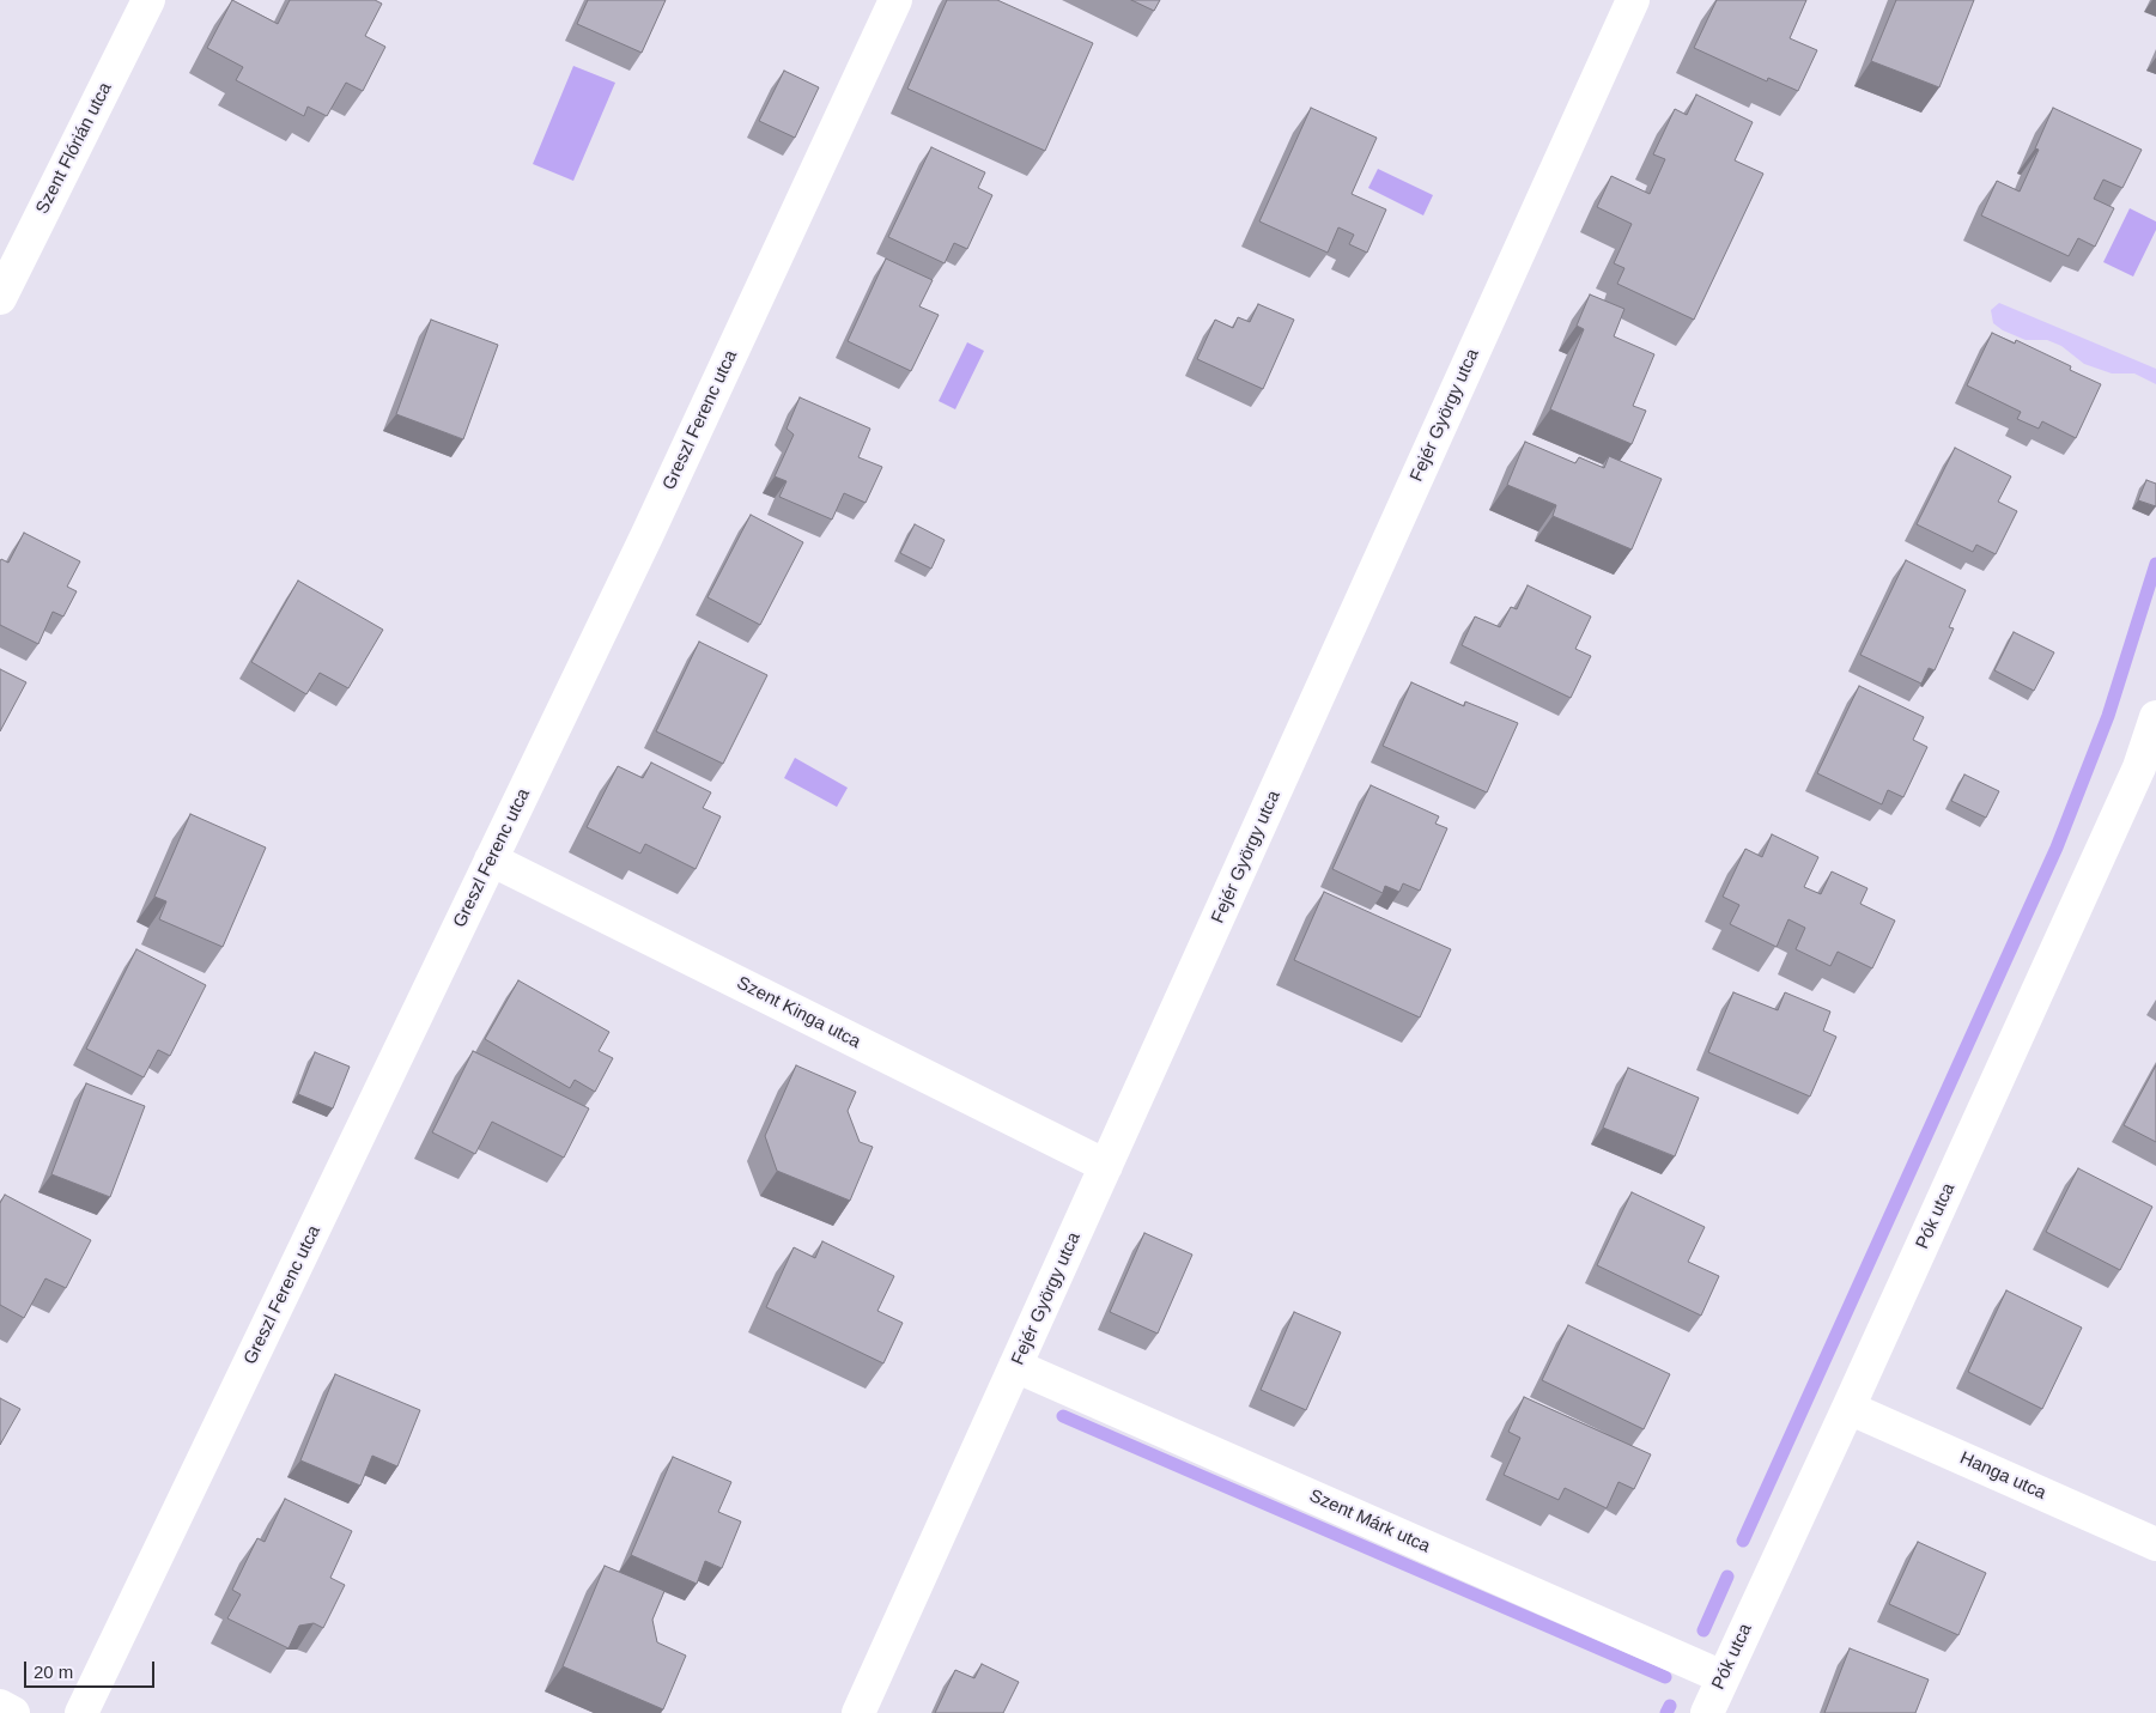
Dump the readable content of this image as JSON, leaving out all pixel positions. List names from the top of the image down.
{
  "streets": {
    "street": [
      "Szent Flórián utca",
      "Fejér György utca",
      "Greszl Ferenc utca",
      "Szent Kinga utca",
      "Pók utca",
      "Hanga utca",
      "Szent Márk utca"
    ]
  },
  "crossings": [
    ["Fejér György utca", "Szent Kinga utca"],
    ["Fejér György utca", "Szent Márk utca"],
    ["Greszl Ferenc utca", "Szent Kinga utca"],
    ["Pók utca", "Hanga utca"],
    ["Pók utca", "Szent Márk utca"]
  ],
  "scale_bar": "20 m"
}
